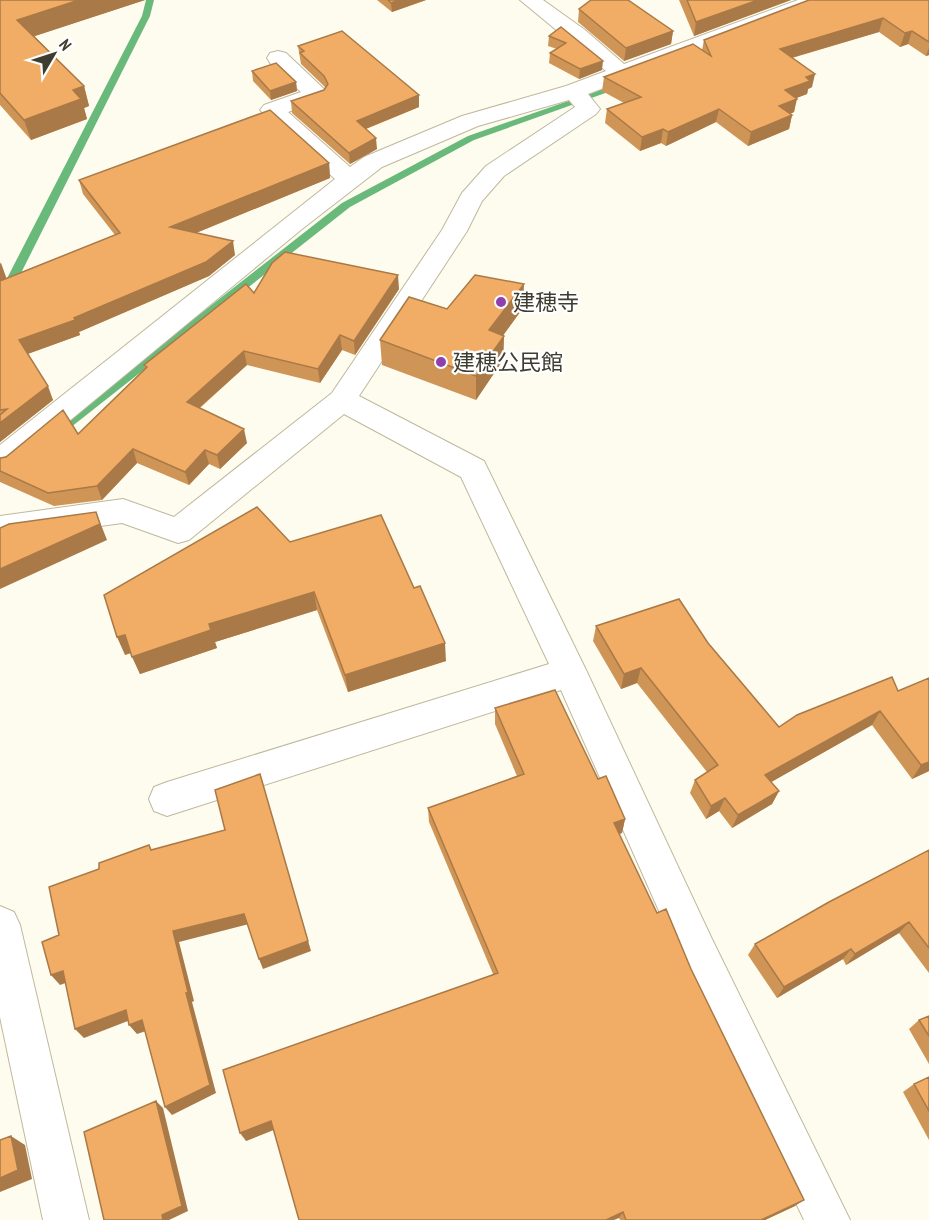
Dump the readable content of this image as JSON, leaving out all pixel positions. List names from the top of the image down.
{
  "places": ["建穂寺", "建穂公民館"],
  "north": "top right"
}
